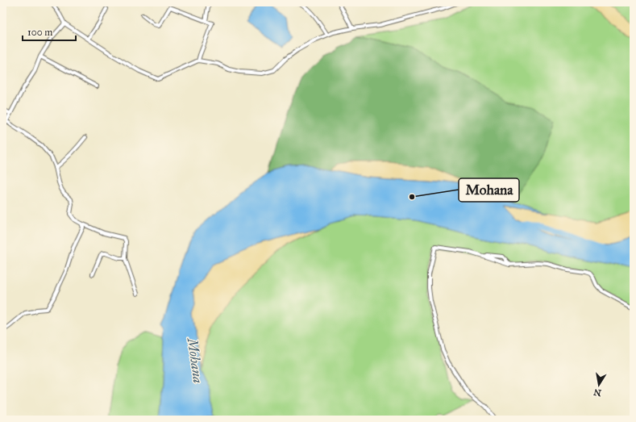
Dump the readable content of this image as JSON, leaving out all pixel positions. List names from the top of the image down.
{
  "water": ["Mohana"],
  "places": ["Mohana"],
  "scale_bar": "100 m",
  "north": "bottom"
}
